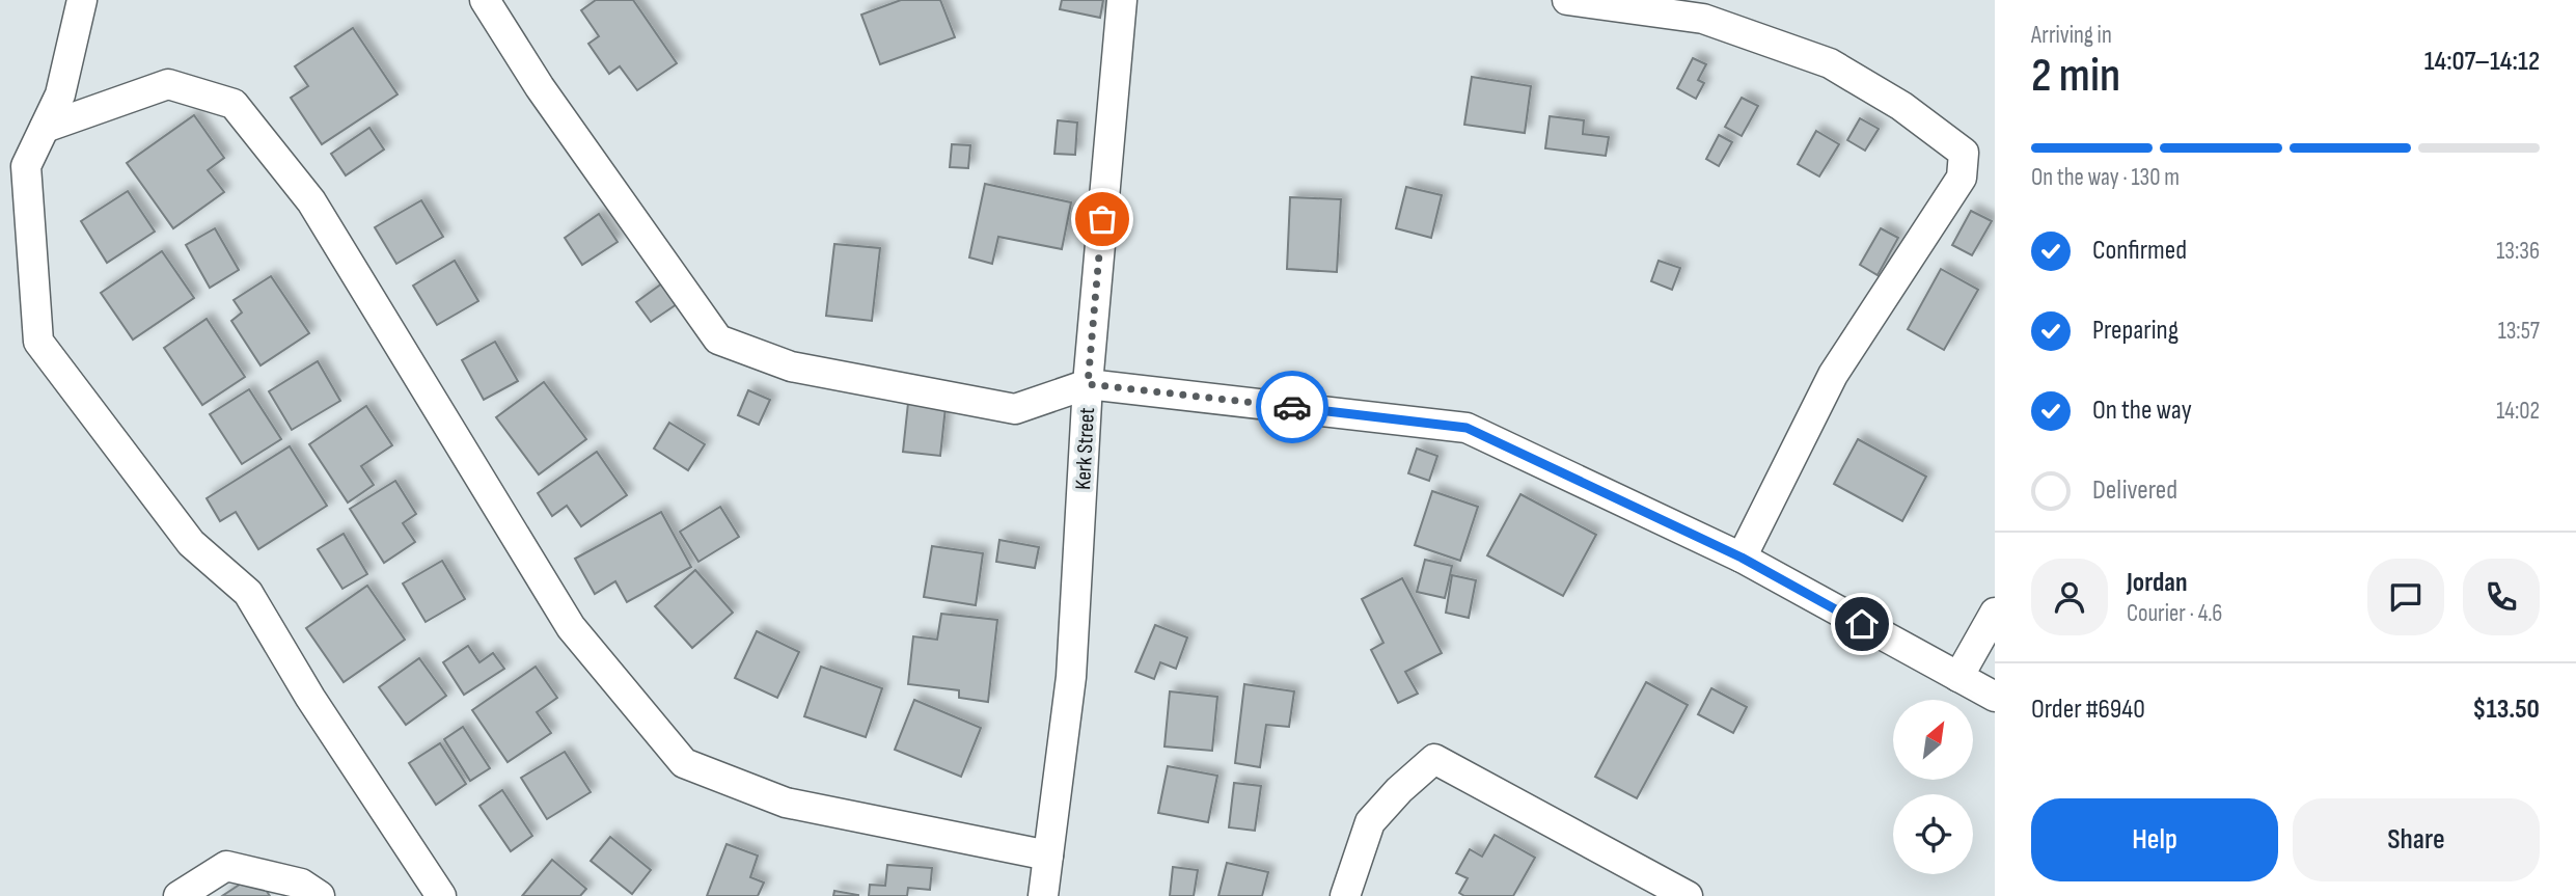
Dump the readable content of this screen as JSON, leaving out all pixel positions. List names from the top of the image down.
{
  "streets": {
    "street": ["Kerk Street"]
  },
  "north": "top right",
  "page": {
    "heading": ["2 min", "Arriving in", "14:07–14:12"],
    "panel": [
      "Jordan",
      "Courier · 4.6",
      "Order #6940",
      "$13.50"
    ],
    "bar": "On the way · 130 m",
    "list": [
      ["Confirmed", "13:36"],
      ["Preparing", "13:57"],
      ["On the way", "14:02"],
      "Delivered"
    ],
    "buttons": ["Help", "Share"]
  }
}
